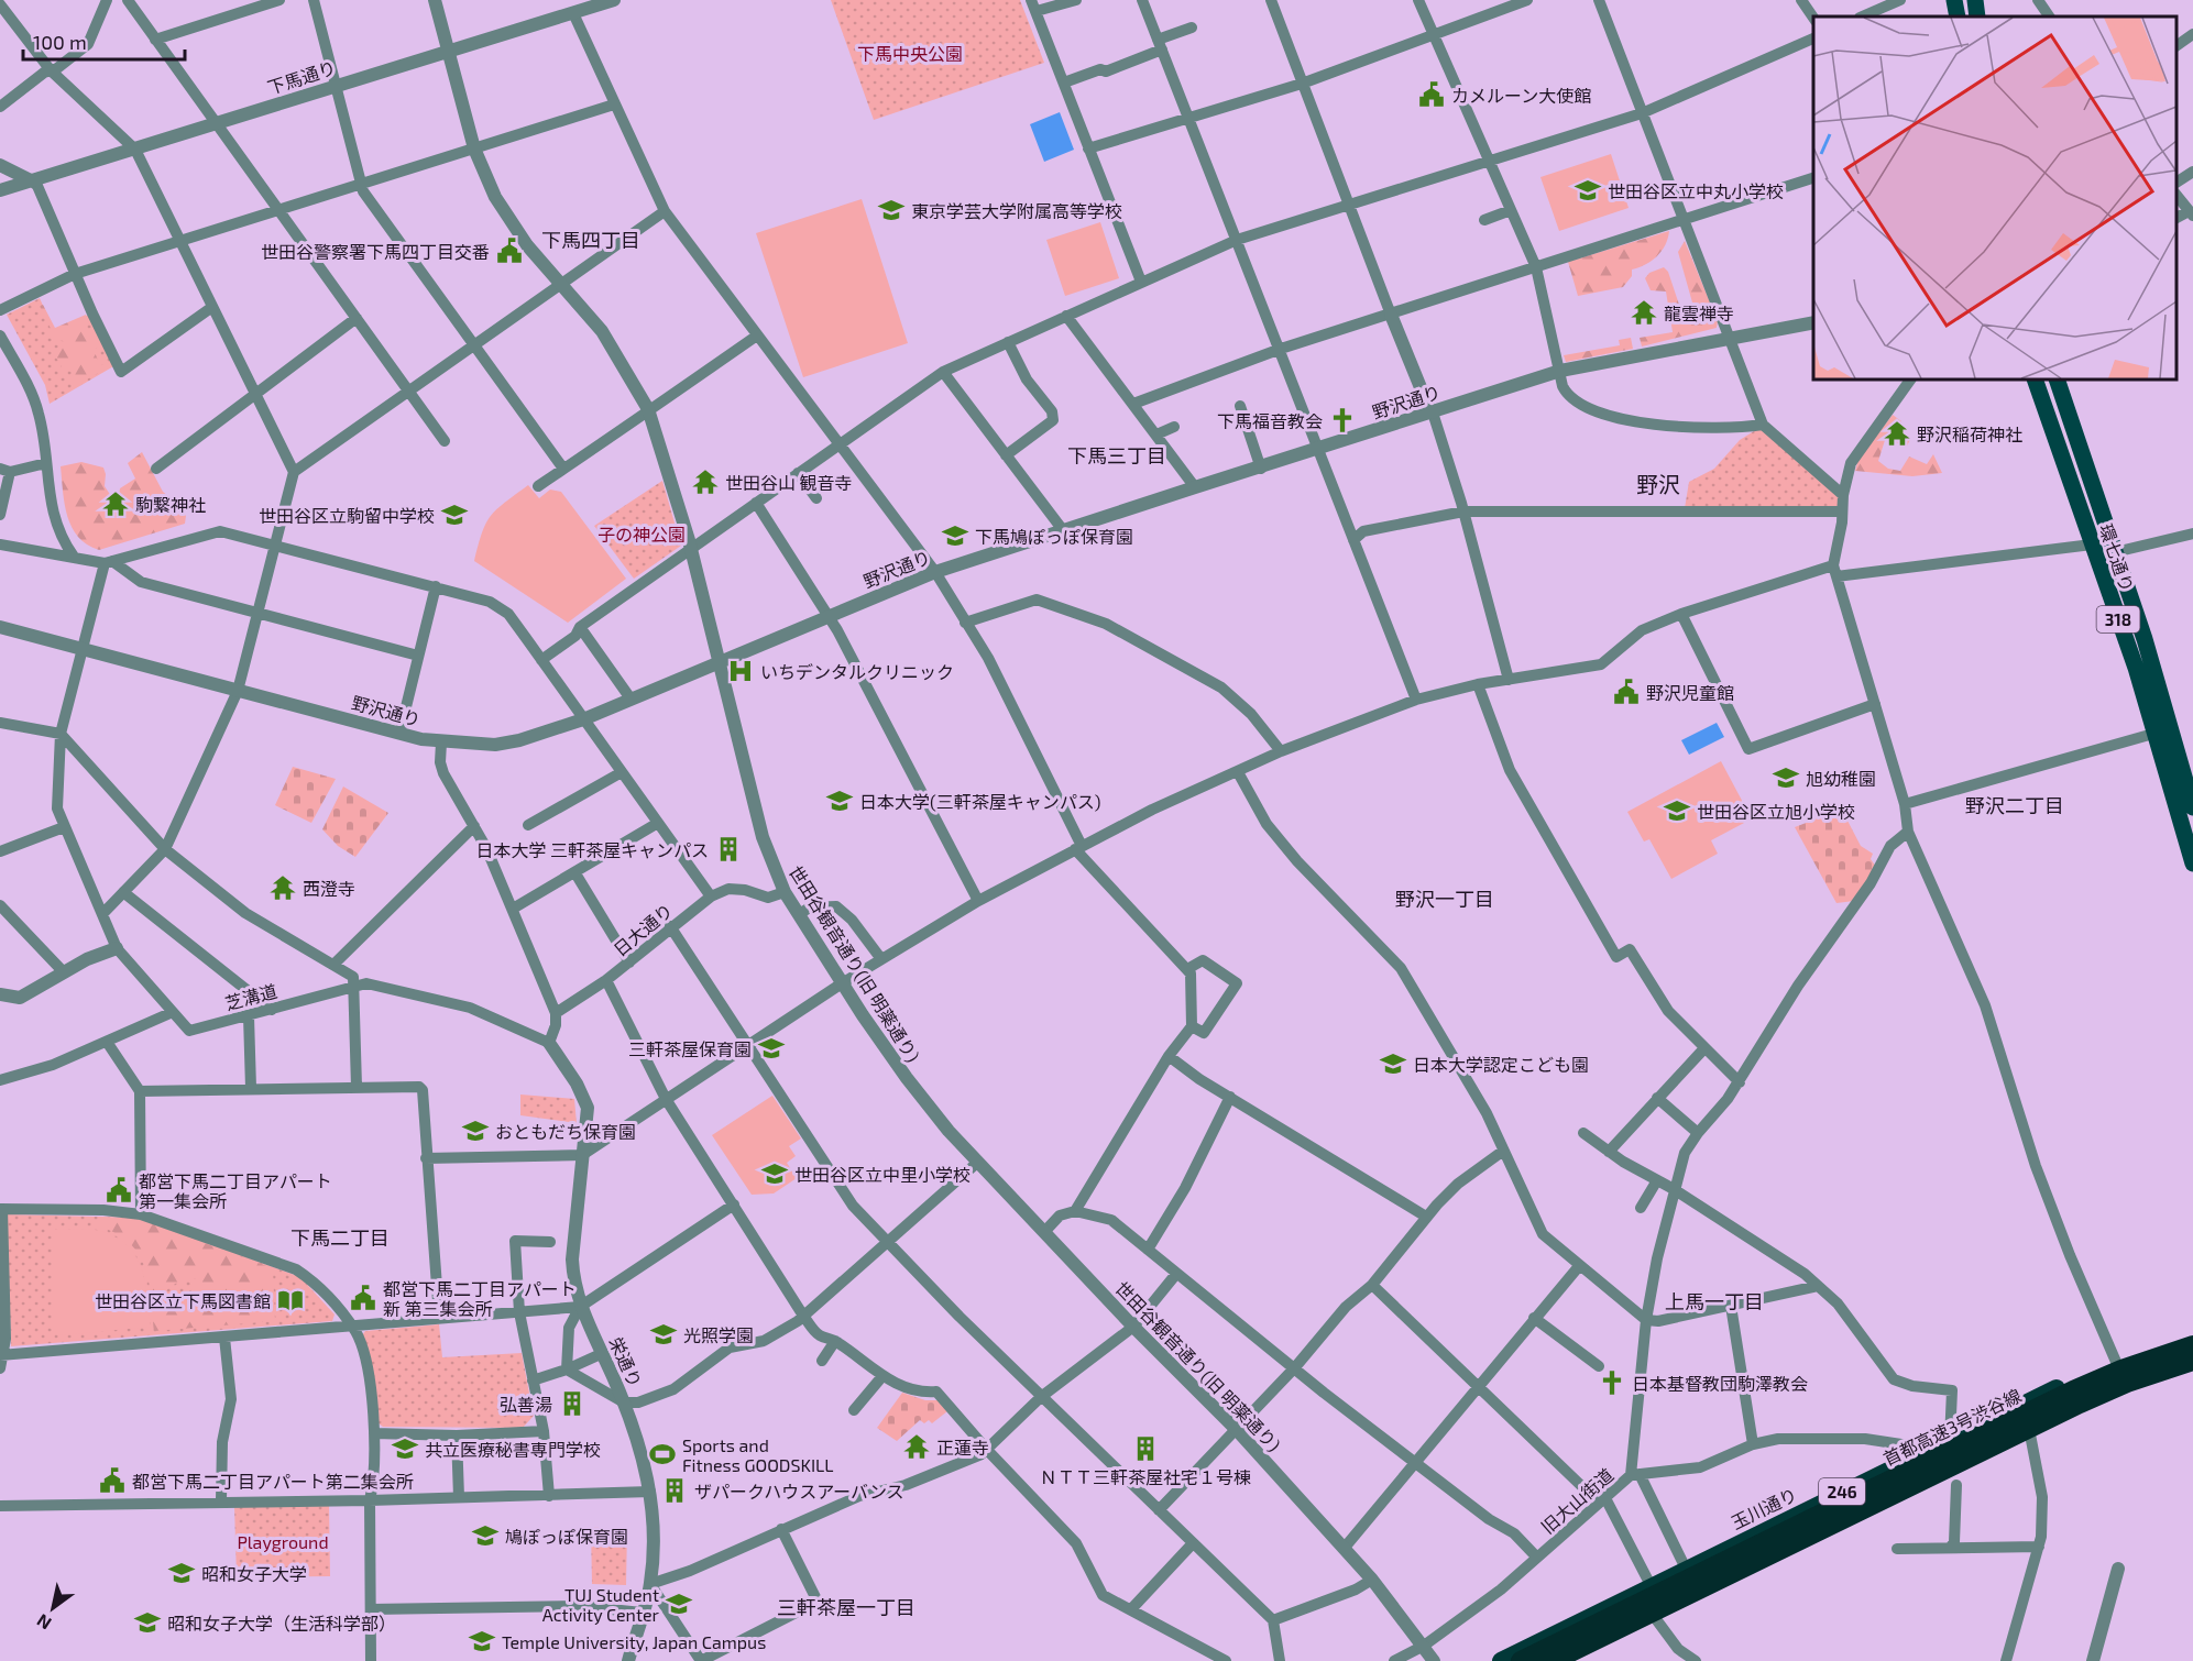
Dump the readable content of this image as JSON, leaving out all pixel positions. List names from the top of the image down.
{
  "streets": {
    "highway": ["首都高速3号渋谷線", "246", "玉川通り"],
    "main road": ["環七通り", "318"],
    "street": [
      "下馬通り",
      "野沢通り",
      "日大通り",
      "世田谷観音通り(旧 明薬通り)",
      "芝溝道",
      "栄通り",
      "旧大山街道"
    ]
  },
  "crossings": [
    ["下馬通り", "世田谷観音通り(旧 明薬通り)"],
    ["野沢通り", "世田谷観音通り(旧 明薬通り)"],
    ["野沢通り", "芝溝道"],
    ["日大通り", "世田谷観音通り(旧 明薬通り)"],
    ["世田谷観音通り(旧 明薬通り)", "旧大山街道"],
    ["芝溝道", "栄通り"],
    ["首都高速3号渋谷線", "246"],
    ["旧大山街道", "玉川通り"]
  ],
  "districts": [
    "下馬四丁目",
    "下馬三丁目",
    "野沢",
    "野沢二丁目",
    "野沢一丁目",
    "下馬二丁目",
    "上馬一丁目",
    "三軒茶屋一丁目"
  ],
  "parks": ["下馬中央公園", "子の神公園", "Playground"],
  "places": {
    "public building": [
      "カメルーン大使館",
      "世田谷警察署下馬四丁目交番",
      "野沢児童館",
      "都営下馬二丁目アパート 第一集会所",
      "都営下馬二丁目アパート 新 第三集会所",
      "都営下馬二丁目アパート第二集会所"
    ],
    "school or university": [
      "世田谷区立中丸小学校",
      "東京学芸大学附属高等学校",
      "世田谷区立駒留中学校",
      "下馬鳩ぽっぽ保育園",
      "旭幼稚園",
      "日本大学(三軒茶屋キャンパス)",
      "世田谷区立旭小学校",
      "三軒茶屋保育園",
      "日本大学認定こども園",
      "おともだち保育園",
      "世田谷区立中里小学校",
      "光照学園",
      "共立医療秘書専門学校",
      "鳩ぽっぽ保育園",
      "昭和女子大学",
      "TUJ Student Activity Center",
      "昭和女子大学（生活科学部）",
      "Temple University, Japan Campus"
    ],
    "temple": [
      "龍雲禅寺",
      "野沢稲荷神社",
      "世田谷山 観音寺",
      "駒繋神社",
      "西澄寺",
      "正蓮寺"
    ],
    "church": ["下馬福音教会", "日本基督教団駒澤教会"],
    "hospital": ["いちデンタルクリニック"],
    "building": [
      "日本大学 三軒茶屋キャンパス",
      "弘善湯",
      "ＮＴＴ三軒茶屋社宅１号棟",
      "ザパークハウスアーバンス"
    ],
    "library": ["世田谷区立下馬図書館"],
    "sports": ["Sports and Fitness GOODSKILL"]
  },
  "scale_bar": "100 m",
  "north": "bottom left"
}
